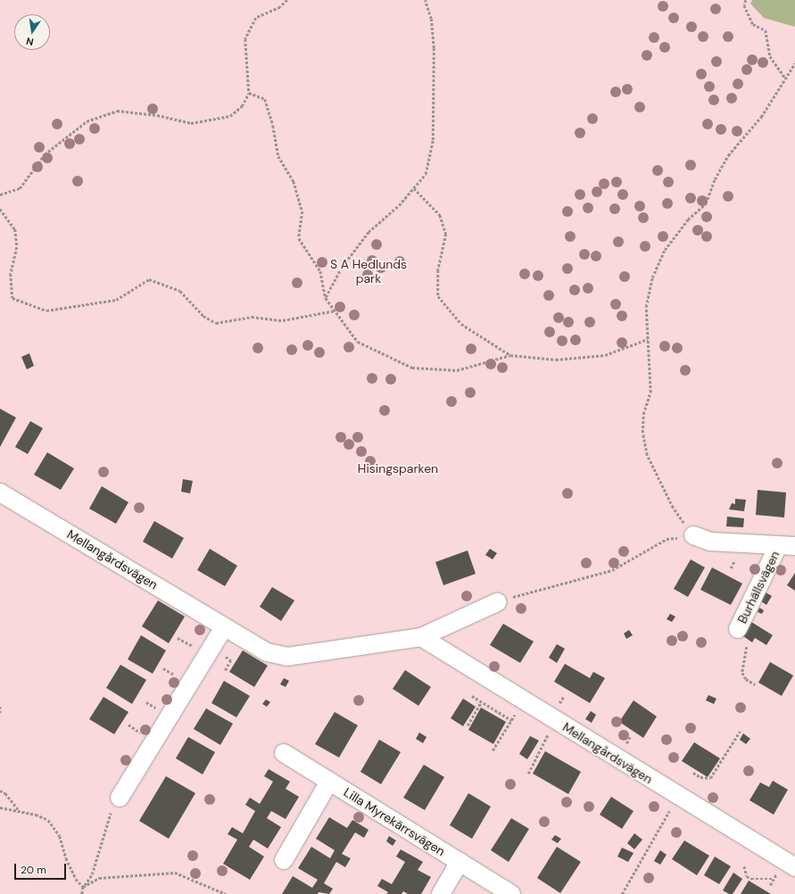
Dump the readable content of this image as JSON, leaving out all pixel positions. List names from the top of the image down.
{
  "streets": {
    "street": ["Mellangårdsvägen", "Burhällsvägen", "Lilla Myrekärrsvägen"]
  },
  "parks": ["S A Hedlunds park", "Hisingsparken"],
  "scale_bar": "20 m",
  "north": "bottom"
}
